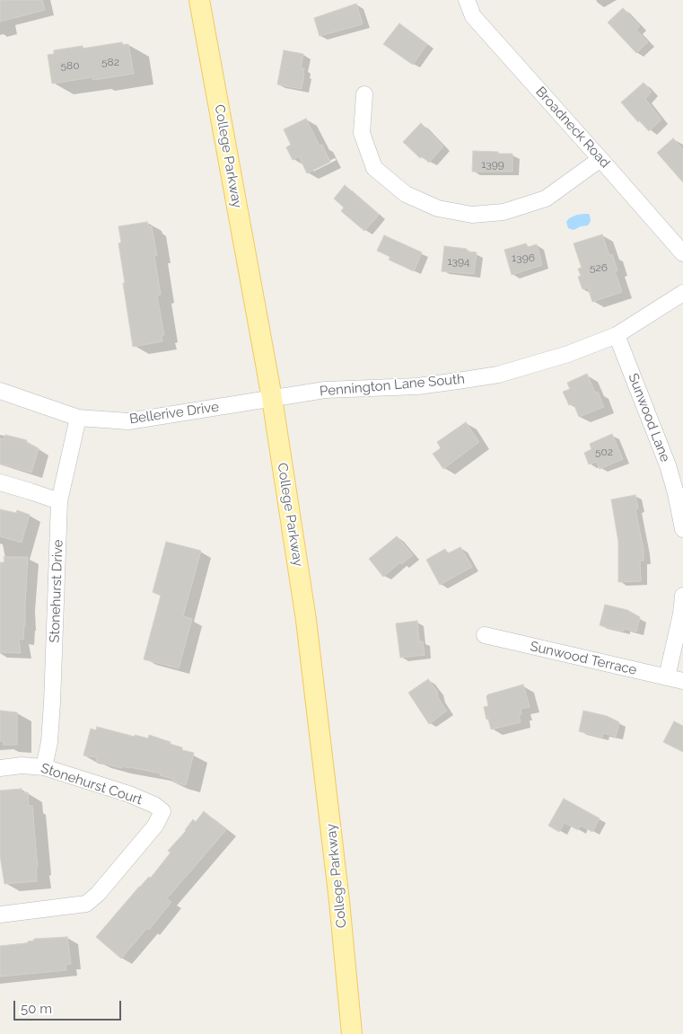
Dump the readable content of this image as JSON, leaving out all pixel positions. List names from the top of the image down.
{
  "streets": {
    "main road": ["College Parkway"],
    "street": [
      "Broadneck Road",
      "Pennington Lane South",
      "Bellerive Drive",
      "Sunwood Lane",
      "Stonehurst Drive",
      "Sunwood Terrace",
      "Stonehurst Court"
    ]
  },
  "crossings": [
    ["College Parkway", "Pennington Lane South"],
    ["College Parkway", "Bellerive Drive"],
    ["Pennington Lane South", "Bellerive Drive"],
    ["Pennington Lane South", "Sunwood Lane"],
    ["Bellerive Drive", "Stonehurst Drive"],
    ["Stonehurst Drive", "Stonehurst Court"]
  ],
  "house_numbers": [
    "582",
    "580",
    "1399",
    "1396",
    "1394",
    "526",
    "502"
  ],
  "scale_bar": "50 m"
}
